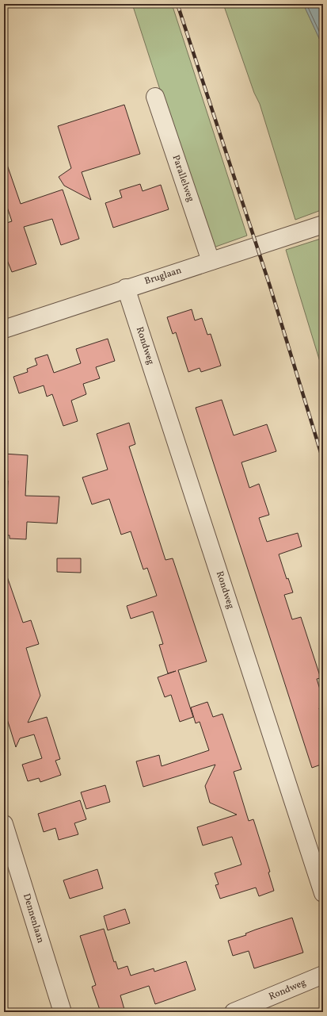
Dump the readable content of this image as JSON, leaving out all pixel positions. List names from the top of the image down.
{
  "streets": {
    "street": [
      "Parallelweg",
      "Bruglaan",
      "Rondweg",
      "Dennenlaan"
    ]
  },
  "crossings": [
    ["Parallelweg", "Bruglaan"],
    ["Bruglaan", "Rondweg"]
  ]
}
